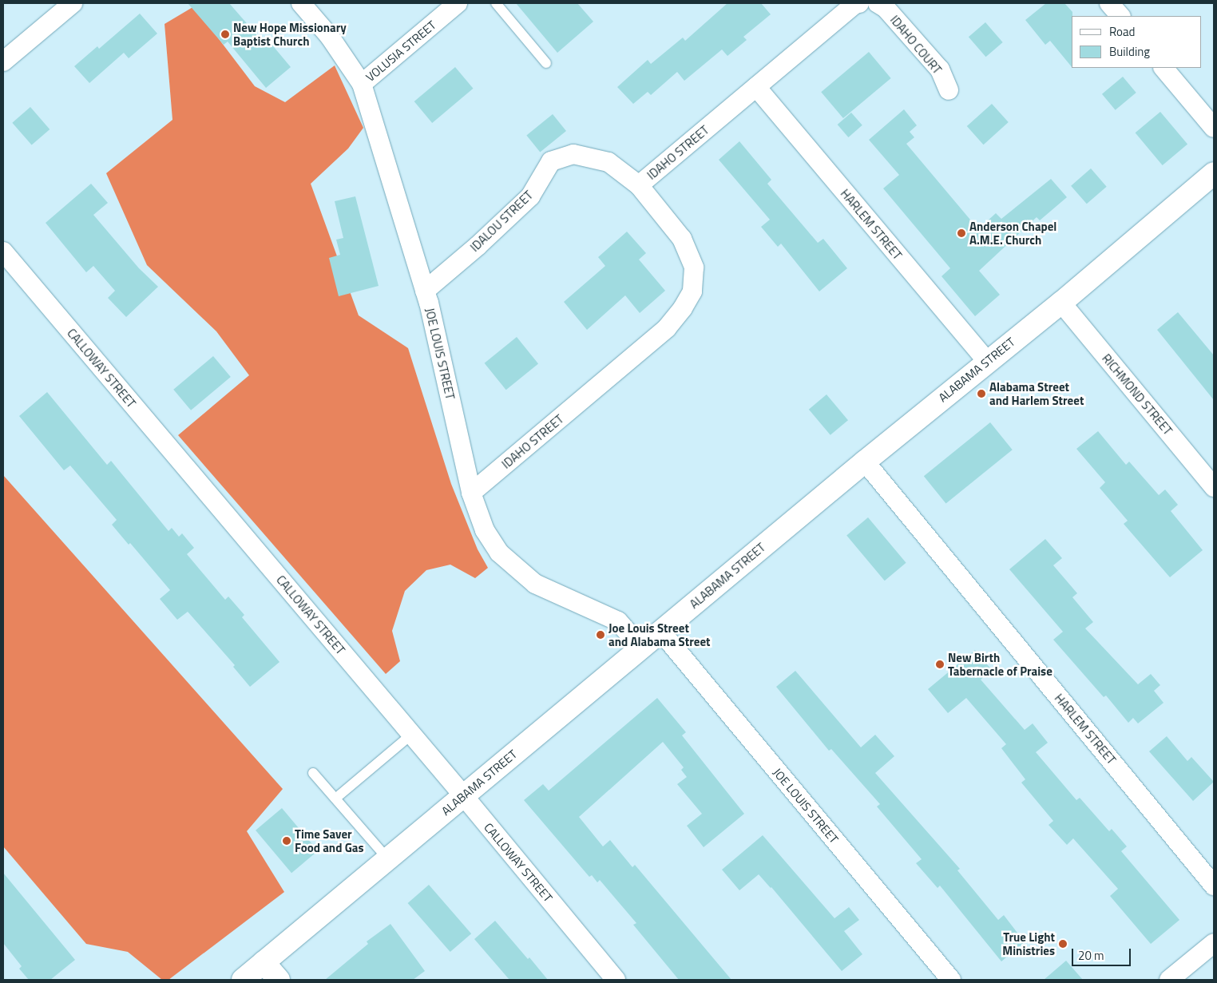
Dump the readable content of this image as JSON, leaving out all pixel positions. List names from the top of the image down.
{
  "streets": {
    "street": [
      "IDAHO COURT",
      "VOLUSIA STREET",
      "IDAHO STREET",
      "IDALOU STREET",
      "HARLEM STREET",
      "JOE LOUIS STREET",
      "CALLOWAY STREET",
      "ALABAMA STREET",
      "RICHMOND STREET"
    ]
  },
  "crossings": [
    ["VOLUSIA STREET", "JOE LOUIS STREET"],
    ["IDAHO STREET", "IDALOU STREET"],
    ["IDAHO STREET", "HARLEM STREET"],
    ["IDAHO STREET", "JOE LOUIS STREET"],
    ["IDALOU STREET", "JOE LOUIS STREET"],
    ["HARLEM STREET", "ALABAMA STREET"],
    ["JOE LOUIS STREET", "ALABAMA STREET"],
    ["CALLOWAY STREET", "ALABAMA STREET"],
    ["ALABAMA STREET", "RICHMOND STREET"]
  ],
  "places": [
    "New Hope Missionary Baptist Church",
    "Anderson Chapel A.M.E. Church",
    "Alabama Street and Harlem Street",
    "Joe Louis Street and Alabama Street",
    "New Birth Tabernacle of Praise",
    "Time Saver Food and Gas",
    "True Light Ministries"
  ],
  "legend": ["Road", "Building"],
  "scale_bar": "20 m"
}
